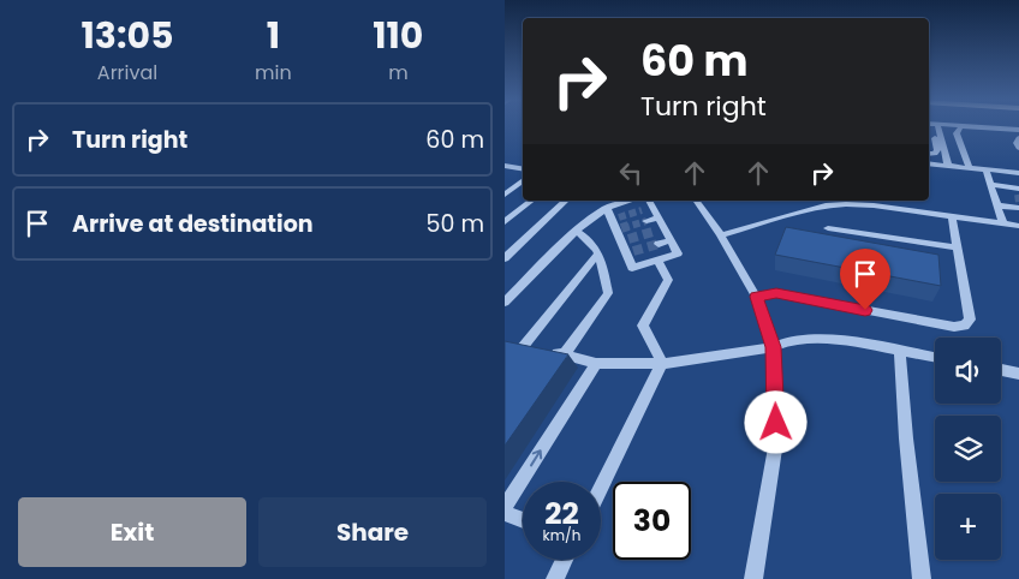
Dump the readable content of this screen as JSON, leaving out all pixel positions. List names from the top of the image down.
{
  "page": {
    "eta": [
      "13:05",
      "Arrival",
      "1",
      "min",
      "110",
      "m"
    ],
    "turn": ["60 m", "Turn right"],
    "list": [
      {
        "name": "Turn right",
        "value": "60 m"
      },
      {
        "name": "Arrive at destination",
        "value": "50 m"
      }
    ],
    "map_buttons": "+",
    "speed": "22 km/h",
    "limit": "30",
    "buttons": ["Exit", "Share"]
  }
}
